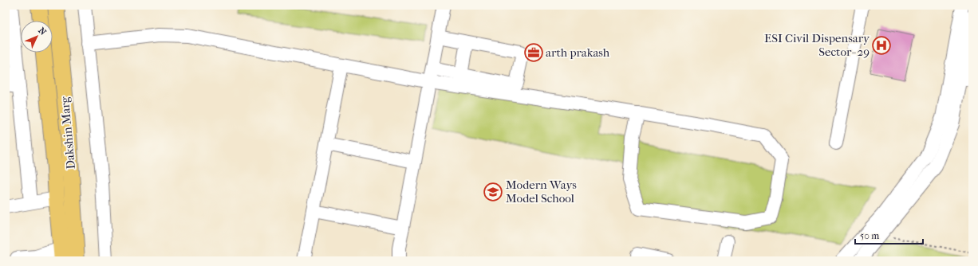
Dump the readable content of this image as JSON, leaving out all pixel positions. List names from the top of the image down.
{
  "streets": {
    "main road": ["Dakshin Marg"]
  },
  "places": {
    "hospital": ["ESI Civil Dispensary Sector- 29"],
    "office": ["arth prakash"],
    "school or university": ["Modern Ways Model School"]
  },
  "scale_bar": "50 m",
  "north": "top right"
}
